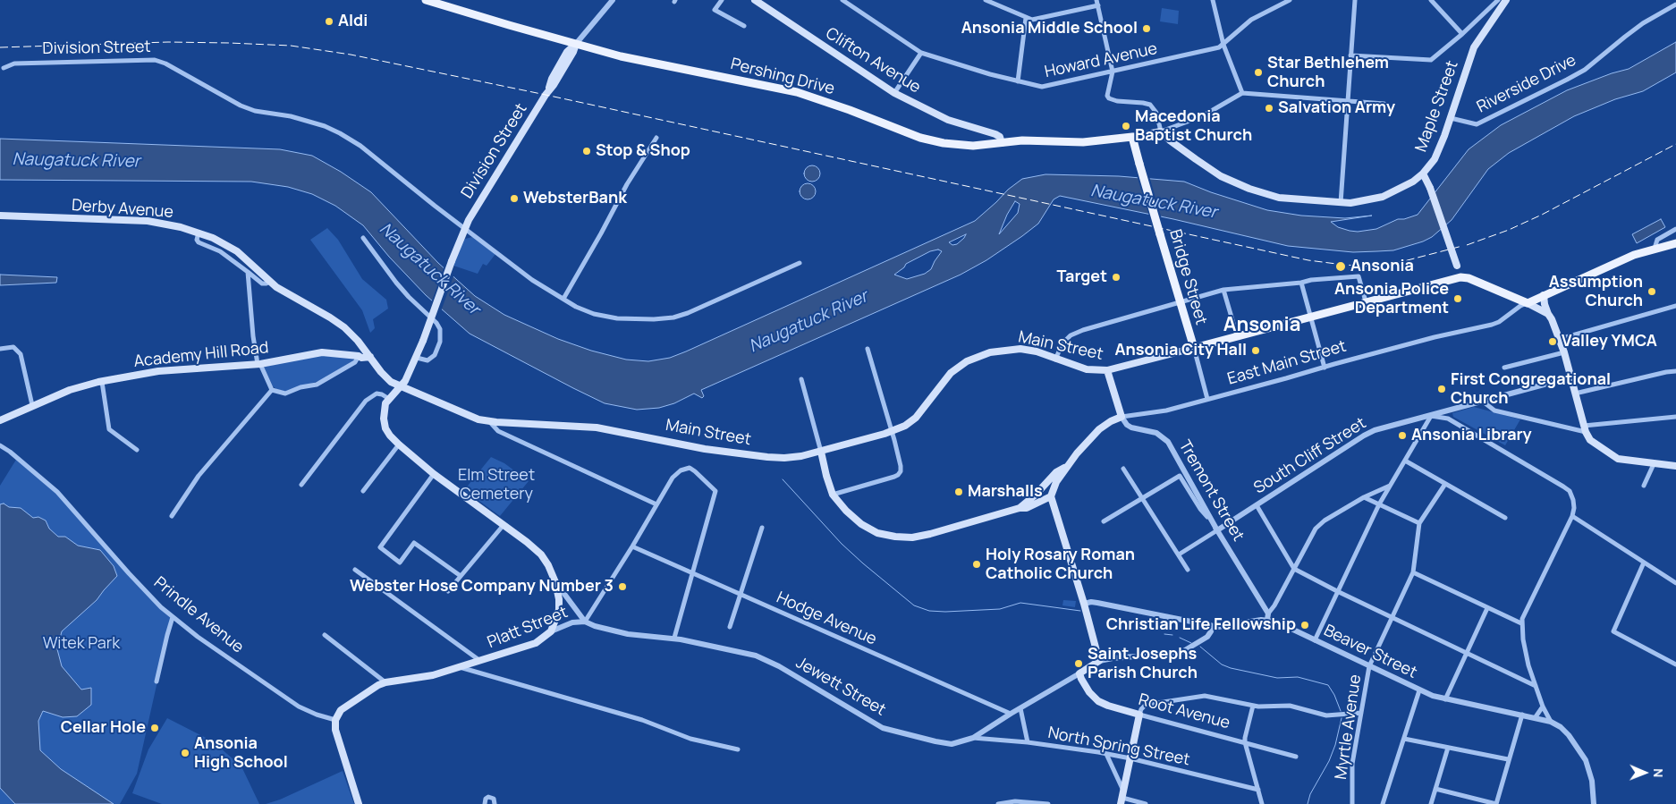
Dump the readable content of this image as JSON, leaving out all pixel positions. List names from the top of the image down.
{
  "streets": {
    "main road": [
      "Division Street",
      "Clifton Avenue",
      "Pershing Drive",
      "Maple Street",
      "Derby Avenue",
      "Bridge Street",
      "Main Street",
      "Academy Hill Road",
      "East Main Street",
      "Platt Street",
      "Jewett Street",
      "Root Avenue"
    ],
    "street": [
      "Howard Avenue",
      "Riverside Drive",
      "South Cliff Street",
      "Tremont Street",
      "Prindle Avenue",
      "Hodge Avenue",
      "Beaver Street",
      "Myrtle Avenue",
      "North Spring Street"
    ]
  },
  "crossings": [
    ["Division Street", "Pershing Drive"],
    ["Division Street", "Derby Avenue"],
    ["Division Street", "Main Street"],
    ["Clifton Avenue", "Pershing Drive"],
    ["Pershing Drive", "Bridge Street"],
    ["Riverside Drive", "Maple Street"],
    ["Maple Street", "Main Street"],
    ["Derby Avenue", "Main Street"],
    ["Bridge Street", "Main Street"],
    ["Bridge Street", "East Main Street"],
    ["East Main Street", "Tremont Street"],
    ["South Cliff Street", "Tremont Street"],
    ["Prindle Avenue", "Platt Street"],
    ["Hodge Avenue", "Platt Street"],
    ["Hodge Avenue", "Jewett Street"],
    ["Platt Street", "Jewett Street"],
    ["Beaver Street", "Jewett Street"],
    ["Beaver Street", "Myrtle Avenue"],
    ["Jewett Street", "Root Avenue"],
    ["Jewett Street", "North Spring Street"]
  ],
  "districts": ["Ansonia"],
  "water": ["Naugatuck River"],
  "parks": ["Elm Street Cemetery", "Witek Park"],
  "places": [
    "Aldi",
    "Ansonia Middle School",
    "Star Bethlehem Church",
    "Salvation Army",
    "Macedonia Baptist Church",
    "Stop & Shop",
    "WebsterBank",
    "Ansonia",
    "Target",
    "Assumption Church",
    "Ansonia Police Department",
    "Valley YMCA",
    "Ansonia City Hall",
    "First Congregational Church",
    "Ansonia Library",
    "Marshalls",
    "Holy Rosary Roman Catholic Church",
    "Webster Hose Company Number 3",
    "Christian Life Fellowship",
    "Saint Josephs Parish Church",
    "Cellar Hole",
    "Ansonia High School"
  ],
  "north": "right"
}
